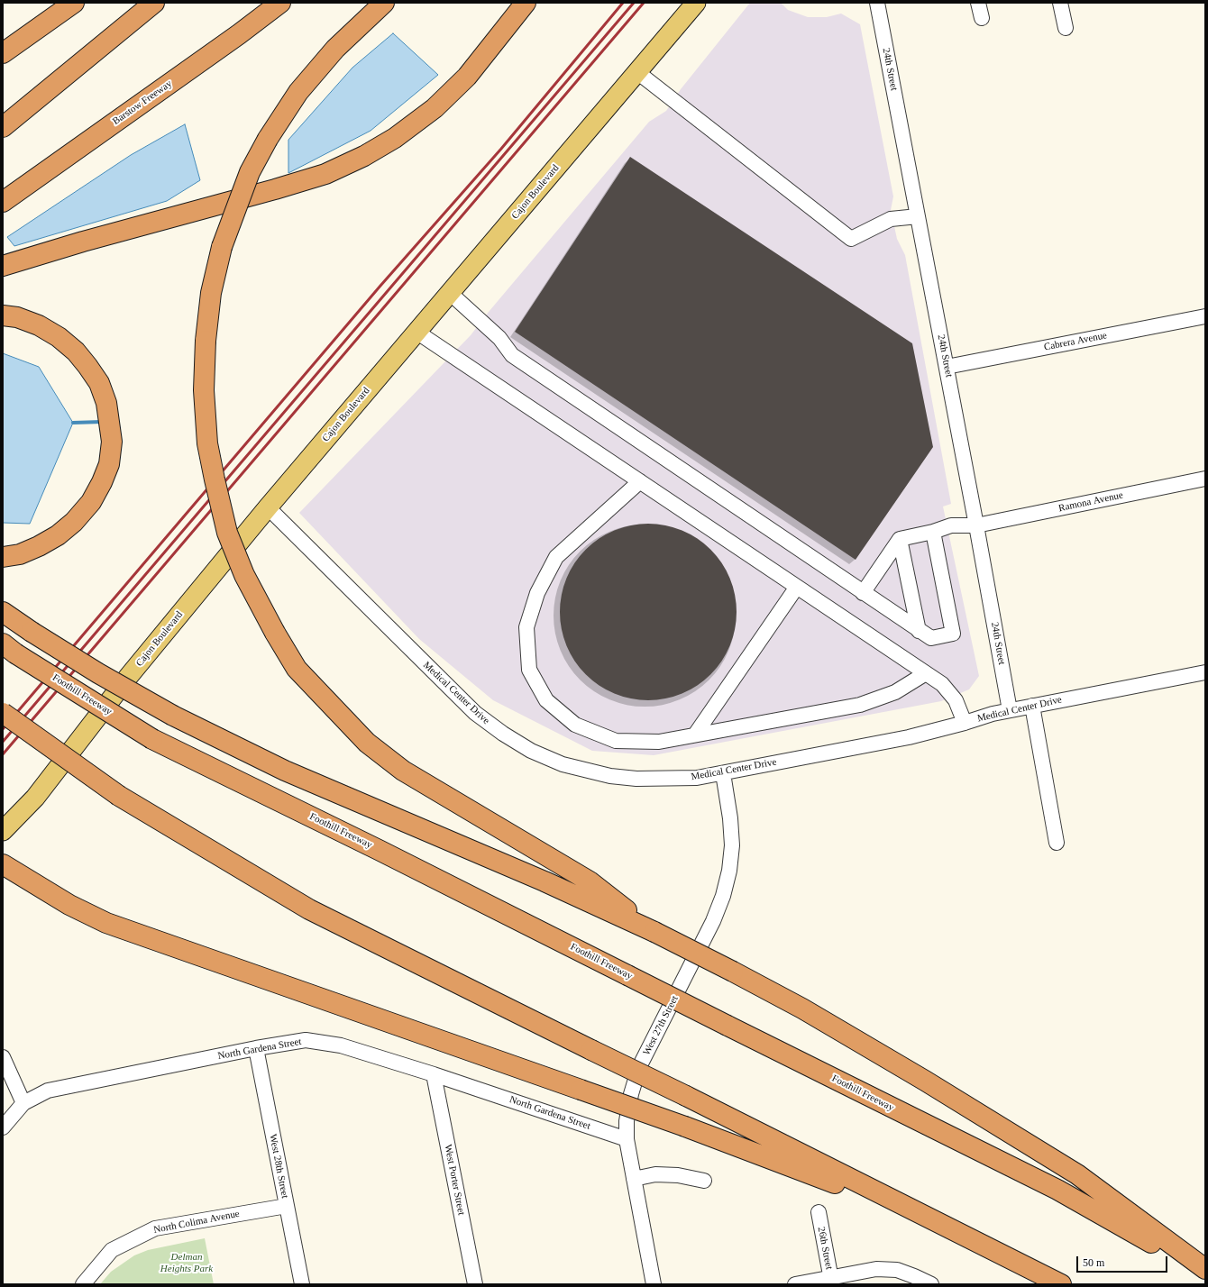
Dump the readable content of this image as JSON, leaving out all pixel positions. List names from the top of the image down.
{
  "streets": {
    "highway": ["Barstow Freeway", "Foothill Freeway"],
    "main road": ["Cajon Boulevard"],
    "street": [
      "24th Street",
      "Cabrera Avenue",
      "Ramona Avenue",
      "Medical Center Drive",
      "West 27th Street",
      "North Gardena Street",
      "West 28th Street",
      "West Porter Street",
      "North Colima Avenue",
      "26th Street"
    ]
  },
  "crossings": [
    ["24th Street", "Cabrera Avenue"],
    ["24th Street", "Ramona Avenue"],
    ["24th Street", "Medical Center Drive"],
    ["Cajon Boulevard", "Medical Center Drive"],
    ["Medical Center Drive", "West 27th Street"],
    ["West 27th Street", "North Gardena Street"],
    ["North Gardena Street", "West 28th Street"],
    ["North Gardena Street", "West Porter Street"],
    ["West 28th Street", "North Colima Avenue"]
  ],
  "parks": ["Delman Heights Park"],
  "scale_bar": "50 m"
}
